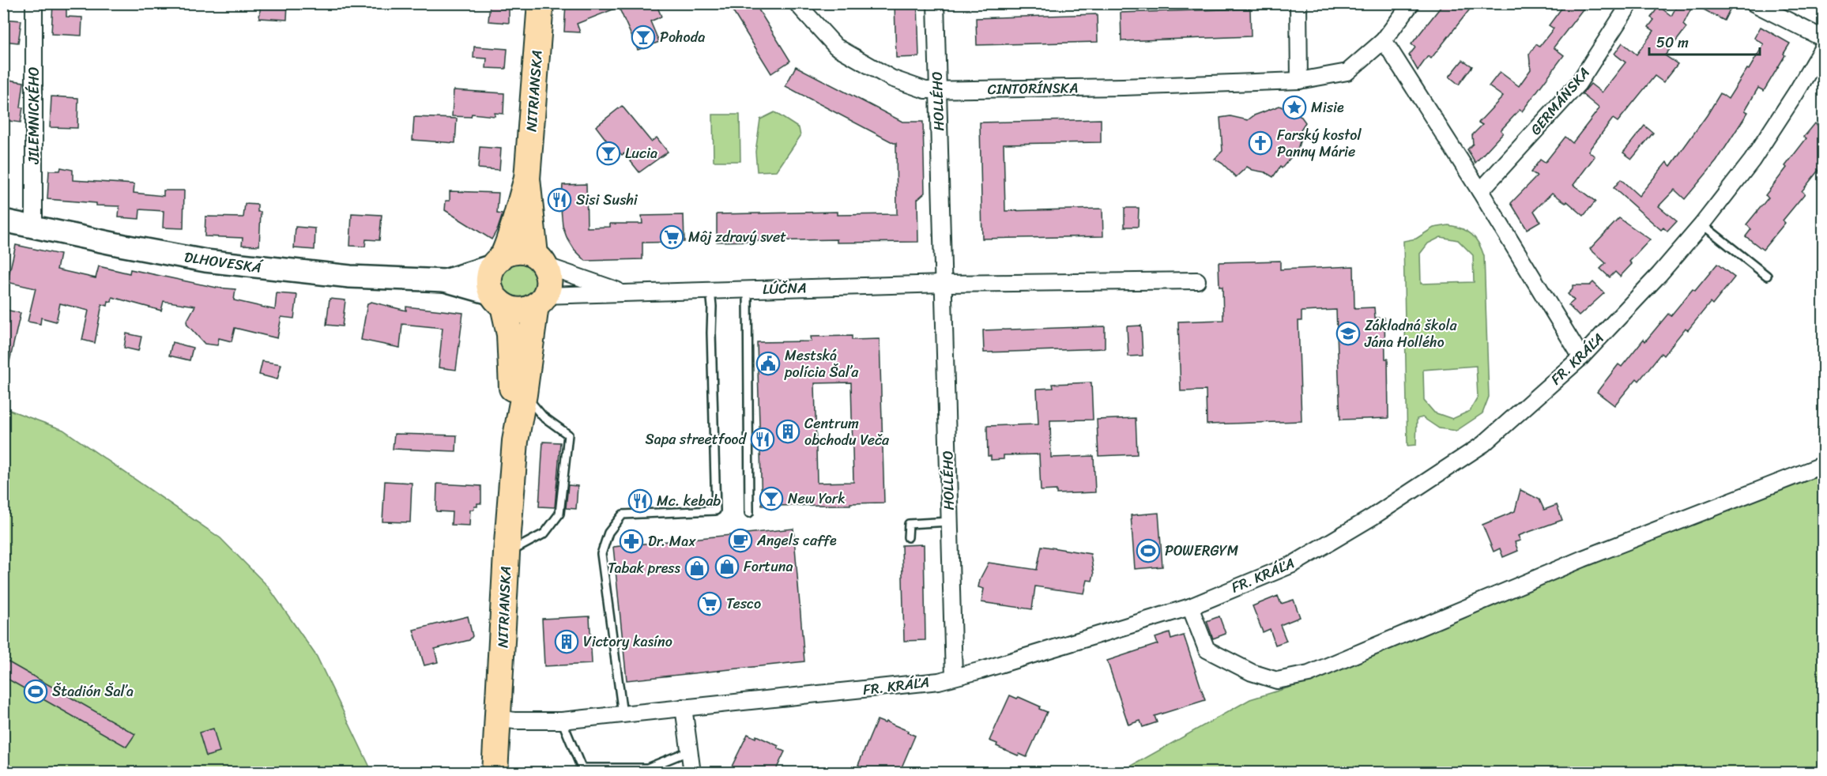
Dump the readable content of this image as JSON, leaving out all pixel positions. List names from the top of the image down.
{
  "streets": {
    "main road": ["NITRIANSKA", "DLHOVESKÁ"],
    "street": [
      "CINTORÍNSKA",
      "HOLLÉHO",
      "GERMÁNSKA",
      "JILEMNICKÉHO",
      "LÚČNA",
      "FR. KRÁĽA"
    ]
  },
  "crossings": [
    ["CINTORÍNSKA", "HOLLÉHO"],
    ["NITRIANSKA", "DLHOVESKÁ"],
    ["NITRIANSKA", "LÚČNA"],
    ["NITRIANSKA", "FR. KRÁĽA"],
    ["HOLLÉHO", "LÚČNA"],
    ["HOLLÉHO", "FR. KRÁĽA"],
    ["JILEMNICKÉHO", "DLHOVESKÁ"],
    ["DLHOVESKÁ", "LÚČNA"]
  ],
  "places": {
    "bar": ["Pohoda", "Lucia", "New York"],
    "place": ["Misie"],
    "church": ["Farský kostol Panny Márie"],
    "restaurant": ["Sisi Sushi", "Sapa streetfood", "Mc. kebab"],
    "supermarket": ["Môj zdravý svet", "Tesco"],
    "school or university": ["Základná škola Jána Hollého"],
    "public building": ["Mestská polícia Šaľa"],
    "building": ["Centrum obchodu Veča", "Victory kasíno"],
    "cafe": ["Angels caffe"],
    "pharmacy": ["Dr. Max"],
    "sports": ["POWERGYM", "Štadión Šaľa"],
    "shop": ["Fortuna", "Tabak press"]
  },
  "scale_bar": "50 m"
}
